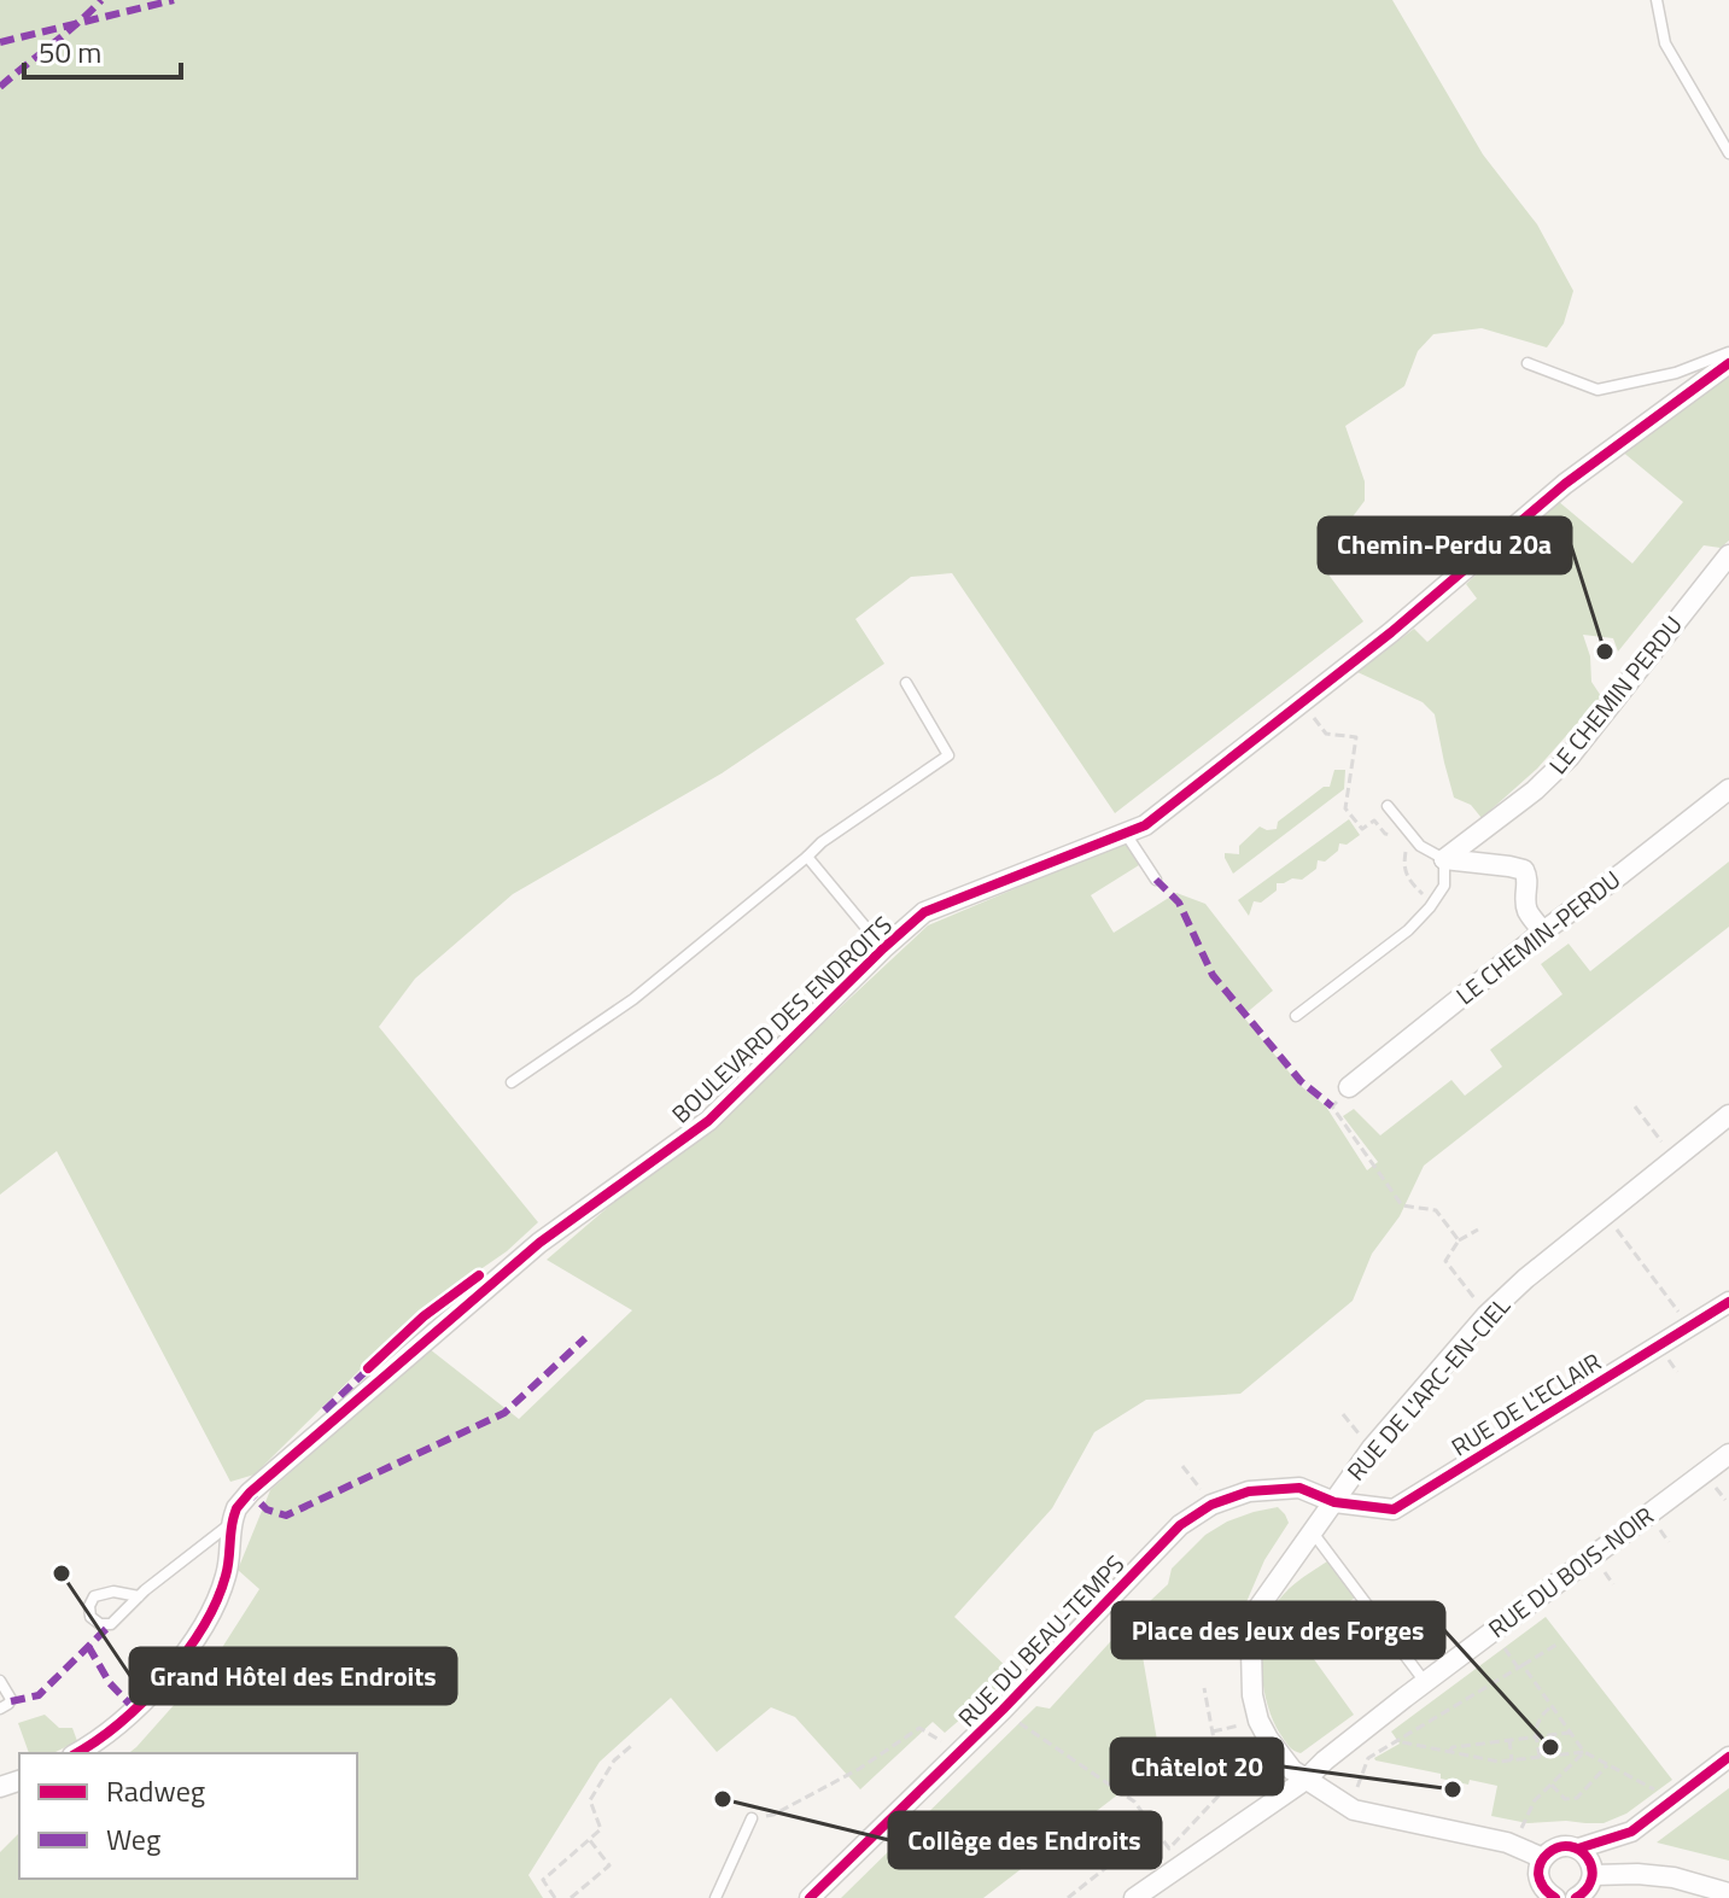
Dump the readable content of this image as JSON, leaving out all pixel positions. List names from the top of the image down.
{
  "streets": {
    "street": [
      "LE CHEMIN PERDU",
      "LE CHEMIN-PERDU",
      "BOULEVARD DES ENDROITS",
      "RUE DE L'ARC-EN-CIEL",
      "RUE DE L'ECLAIR",
      "RUE DU BOIS-NOIR",
      "RUE DU BEAU-TEMPS"
    ]
  },
  "crossings": [
    ["RUE DE L'ARC-EN-CIEL", "RUE DE L'ECLAIR"],
    ["RUE DE L'ARC-EN-CIEL", "RUE DU BOIS-NOIR"],
    ["RUE DE L'ARC-EN-CIEL", "RUE DU BEAU-TEMPS"],
    ["RUE DE L'ECLAIR", "RUE DU BEAU-TEMPS"]
  ],
  "places": [
    "Chemin-Perdu 20a",
    "Grand Hôtel des Endroits",
    "Place des Jeux des Forges",
    "Châtelot 20",
    "Collège des Endroits"
  ],
  "legend": ["Radweg", "Weg"],
  "scale_bar": "50 m"
}
